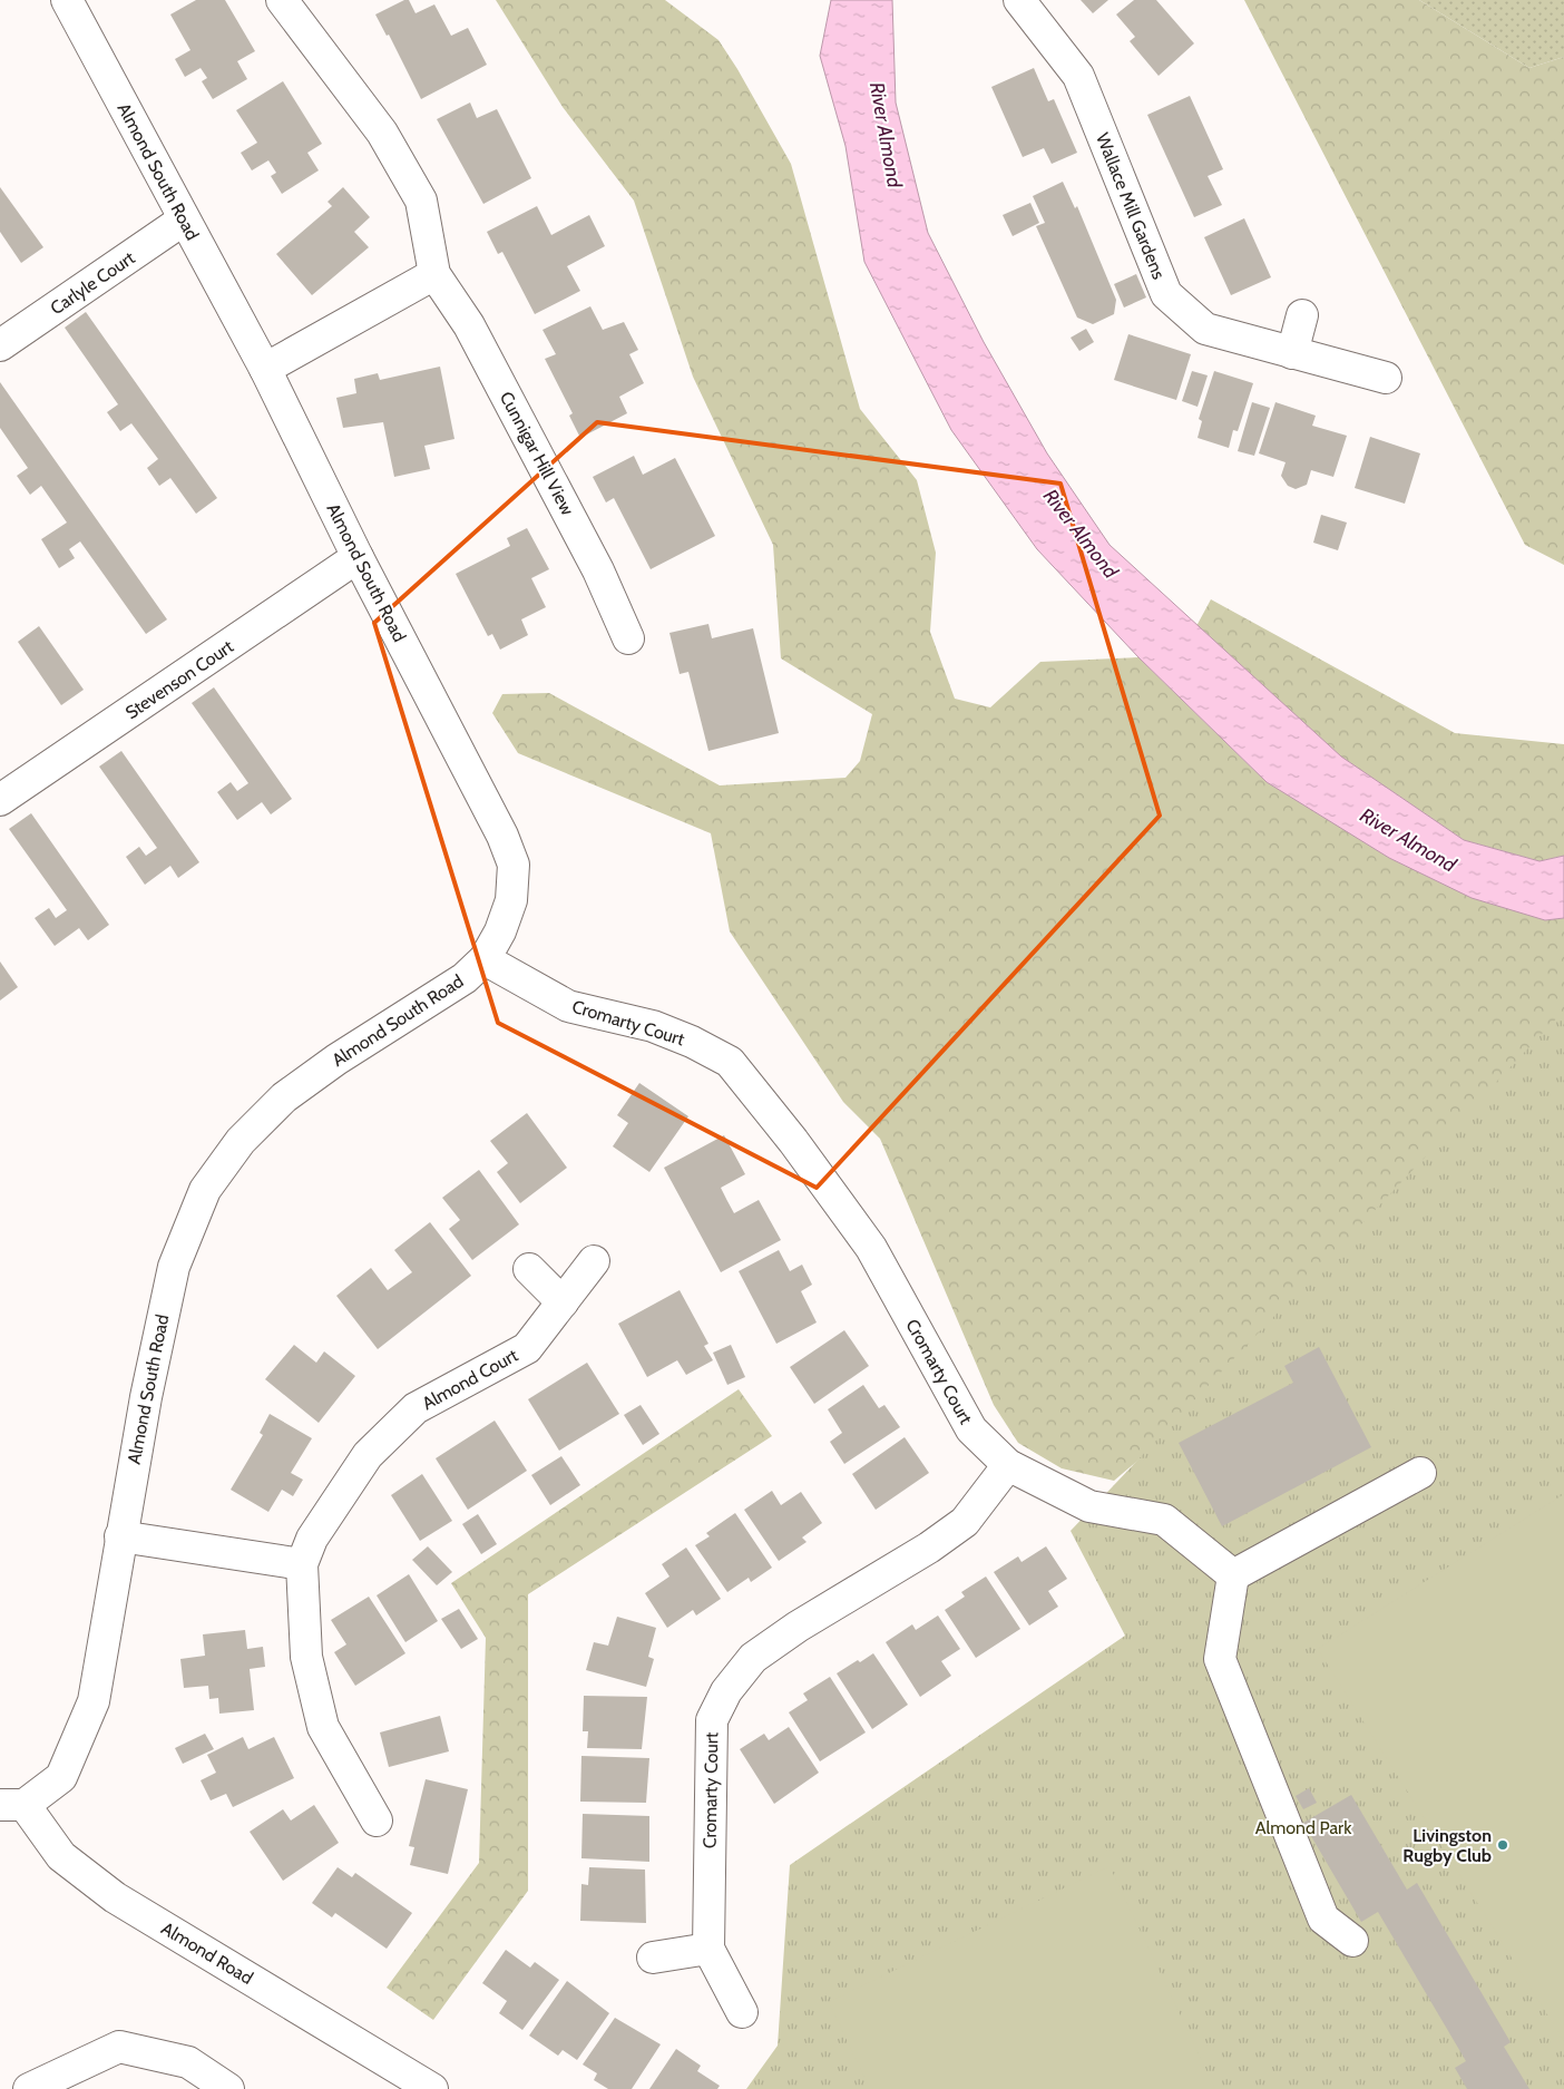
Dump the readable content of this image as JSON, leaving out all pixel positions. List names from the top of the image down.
{
  "streets": {
    "street": [
      "Almond South Road",
      "Wallace Mill Gardens",
      "Carlyle Court",
      "Cunnigar Hill View",
      "Stevenson Court",
      "Cromarty Court",
      "Almond Court",
      "Almond Road"
    ]
  },
  "crossings": [
    ["Almond South Road", "Carlyle Court"],
    ["Almond South Road", "Stevenson Court"],
    ["Almond South Road", "Cromarty Court"],
    ["Almond South Road", "Almond Road"]
  ],
  "water": ["River Almond"],
  "parks": ["Almond Park"],
  "places": ["Livingston Rugby Club"]
}
